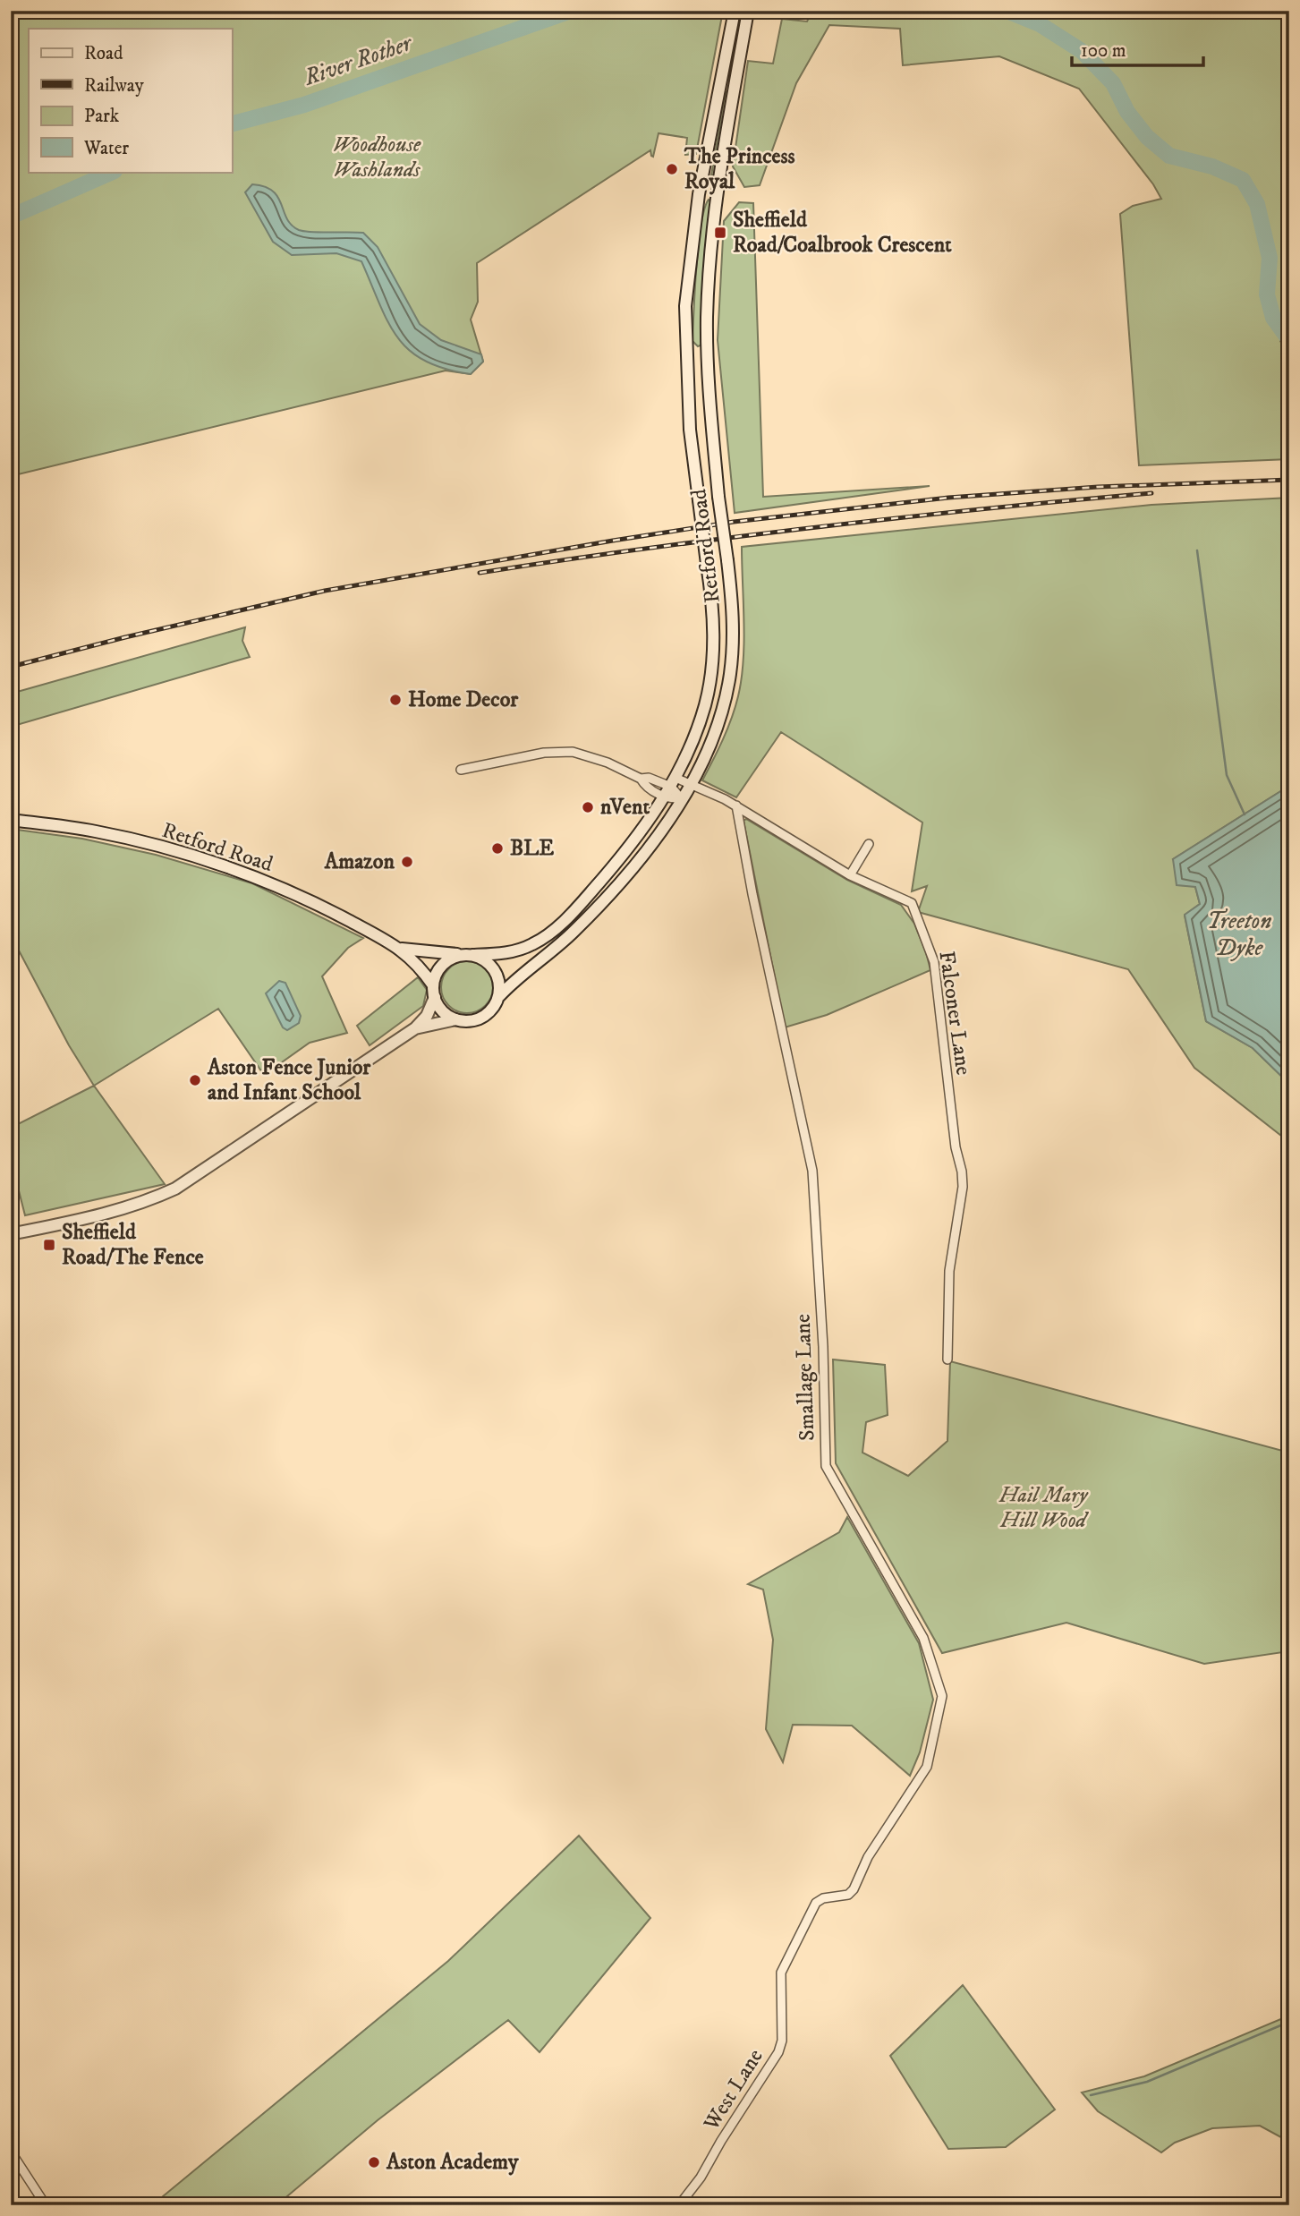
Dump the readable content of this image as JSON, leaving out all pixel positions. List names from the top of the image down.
{
  "streets": {
    "main road": ["Retford Road"],
    "street": ["Falconer Lane", "Smallage Lane", "West Lane"]
  },
  "crossings": [
    ["Retford Road", "Falconer Lane"],
    ["Falconer Lane", "Smallage Lane"],
    ["Smallage Lane", "West Lane"]
  ],
  "water": ["River Rother", "Treeton Dyke"],
  "parks": ["Woodhouse Washlands", "Hail Mary Hill Wood"],
  "places": {
    "other": [
      "The Princess Royal",
      "Home Decor",
      "nVent",
      "BLE",
      "Amazon",
      "Aston Fence Junior and Infant School",
      "Aston Academy"
    ],
    "transit": ["Sheffield Road/Coalbrook Crescent", "Sheffield Road/The Fence"]
  },
  "legend": [
    "Road",
    "Railway",
    "Park",
    "Water"
  ],
  "scale_bar": "100 m"
}
